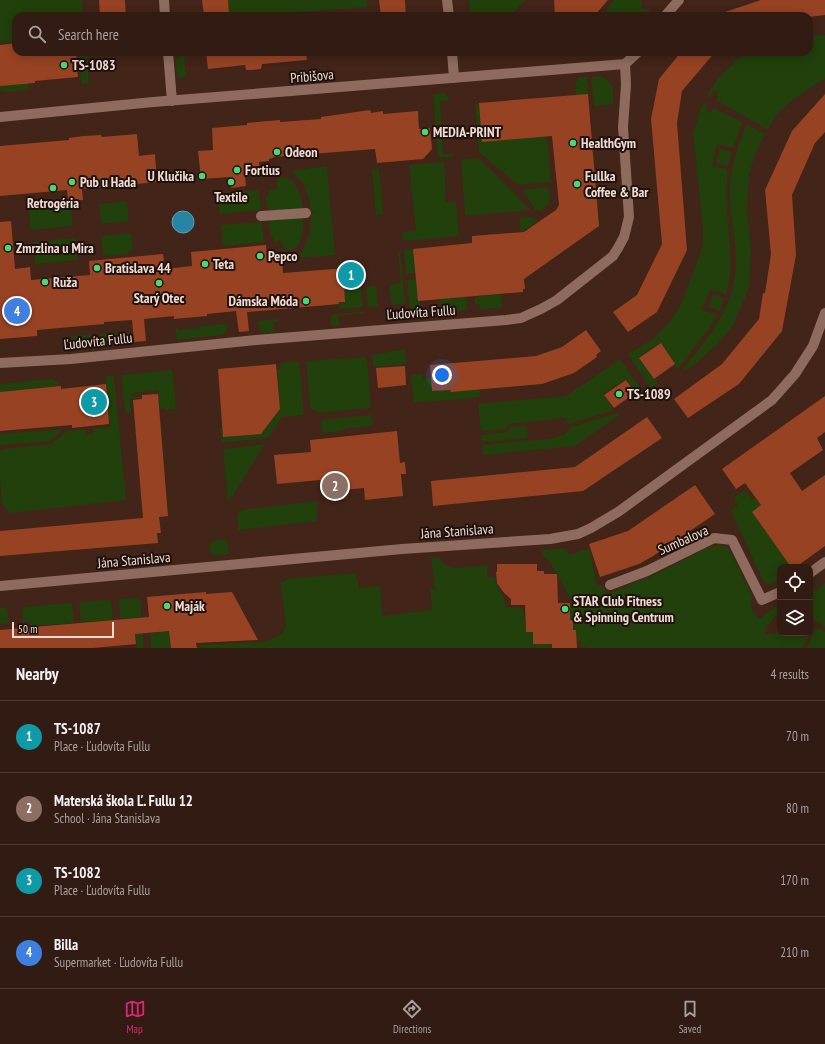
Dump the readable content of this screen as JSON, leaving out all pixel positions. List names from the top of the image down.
{
  "streets": {
    "street": [
      "Pribišova",
      "Ľudovíta Fullu",
      "Jána Stanislava",
      "Sumbalova"
    ]
  },
  "crossings": [
    ["Pribišova", "Ľudovíta Fullu"]
  ],
  "places": [
    "TS-1083",
    "MEDIA-PRINT",
    "HealthGym",
    "Odeon",
    "Fortius",
    "U Klučika",
    "Pub u Hada",
    "Textile",
    "Fullka Coffee & Bar",
    "Retrogéria",
    "Zmrzlina u Mira",
    "Pepco",
    "Teta",
    "Bratislava 44",
    "Ruža",
    "Starý Otec",
    "Dámska Móda",
    "TS-1089",
    "Maják",
    "STAR Club Fitness & Spinning Centrum"
  ],
  "scale_bar": "50 m",
  "page": {
    "search": "Search here",
    "pins": [
      "1",
      "4",
      "3",
      "2"
    ],
    "scale": "50 m",
    "heading": ["Nearby", "4 results"],
    "list": [
      {
        "mark": "1",
        "name": "TS-1087",
        "note": "Place · Ľudovíta Fullu",
        "value": "70 m"
      },
      {
        "mark": "2",
        "name": "Materská škola Ľ. Fullu 12",
        "note": "School · Jána Stanislava",
        "value": "80 m"
      },
      {
        "mark": "3",
        "name": "TS-1082",
        "note": "Place · Ľudovíta Fullu",
        "value": "170 m"
      },
      {
        "mark": "4",
        "name": "Billa",
        "note": "Supermarket · Ľudovíta Fullu",
        "value": "210 m"
      }
    ],
    "nav": ["Map", "Directions", "Saved"]
  }
}
